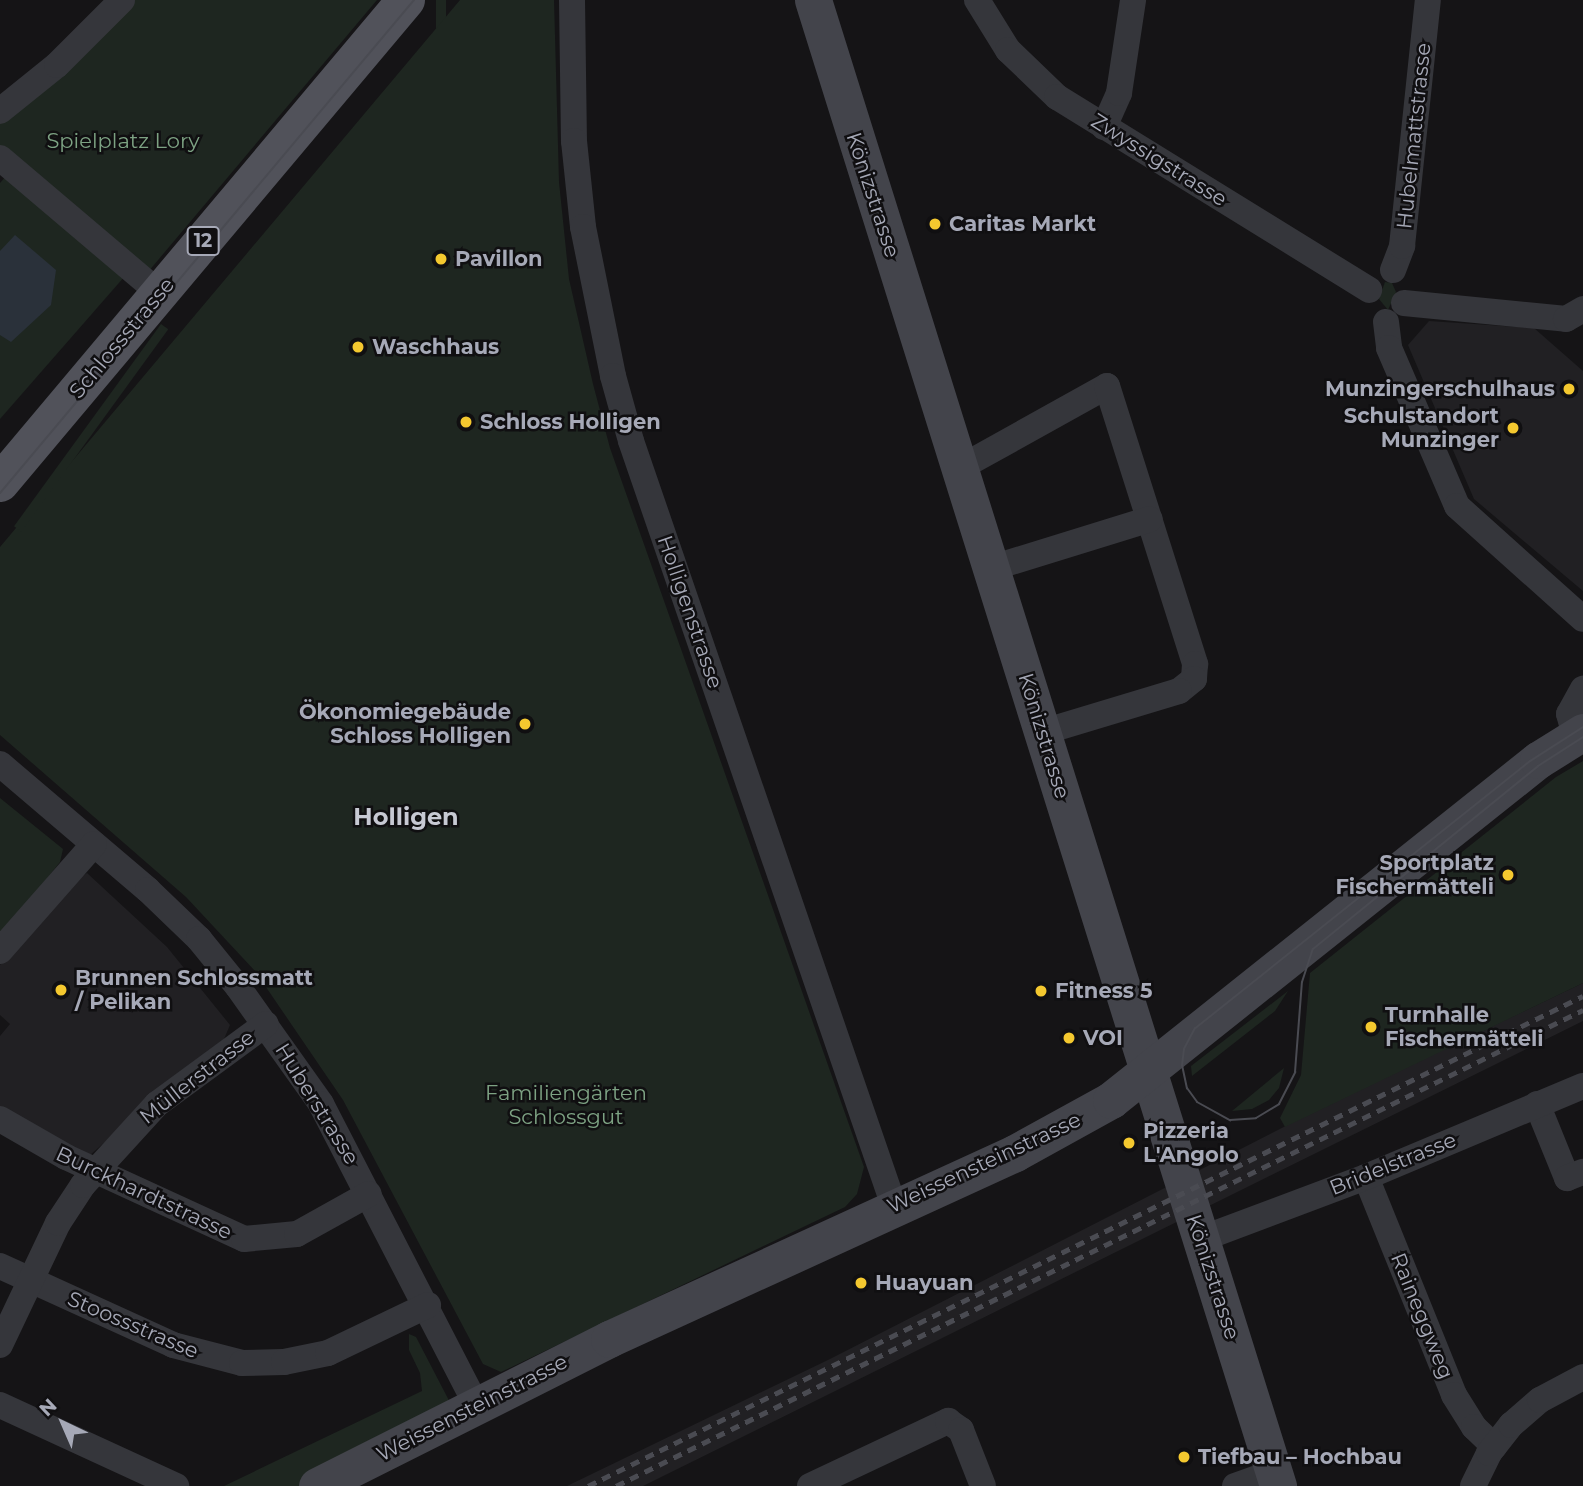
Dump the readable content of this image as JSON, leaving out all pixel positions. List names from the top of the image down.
{
  "streets": {
    "main road": [
      "Könizstrasse",
      "12",
      "Schlossstrasse",
      "Weissensteinstrasse"
    ],
    "street": [
      "Hubelmattstrasse",
      "Zwyssigstrasse",
      "Holligenstrasse",
      "Müllerstrasse",
      "Huberstrasse",
      "Bridelstrasse",
      "Burckhardtstrasse",
      "Raineggweg",
      "Stoossstrasse"
    ]
  },
  "crossings": [
    ["Könizstrasse", "Weissensteinstrasse"],
    ["Könizstrasse", "Bridelstrasse"],
    ["Holligenstrasse", "Weissensteinstrasse"],
    ["Müllerstrasse", "Huberstrasse"],
    ["Müllerstrasse", "Burckhardtstrasse"],
    ["Müllerstrasse", "Stoossstrasse"],
    ["Huberstrasse", "Weissensteinstrasse"],
    ["Huberstrasse", "Burckhardtstrasse"],
    ["Huberstrasse", "Stoossstrasse"],
    ["Bridelstrasse", "Raineggweg"]
  ],
  "districts": ["Holligen"],
  "parks": ["Spielplatz Lory", "Familiengärten Schlossgut"],
  "places": [
    "Caritas Markt",
    "Pavillon",
    "Waschhaus",
    "Munzingerschulhaus",
    "Schloss Holligen",
    "Schulstandort Munzinger",
    "Ökonomiegebäude Schloss Holligen",
    "Sportplatz Fischermätteli",
    "Brunnen Schlossmatt / Pelikan",
    "Fitness 5",
    "Turnhalle Fischermätteli",
    "VOI",
    "Pizzeria L'Angolo",
    "Huayuan",
    "Tiefbau – Hochbau"
  ],
  "north": "top left"
}
